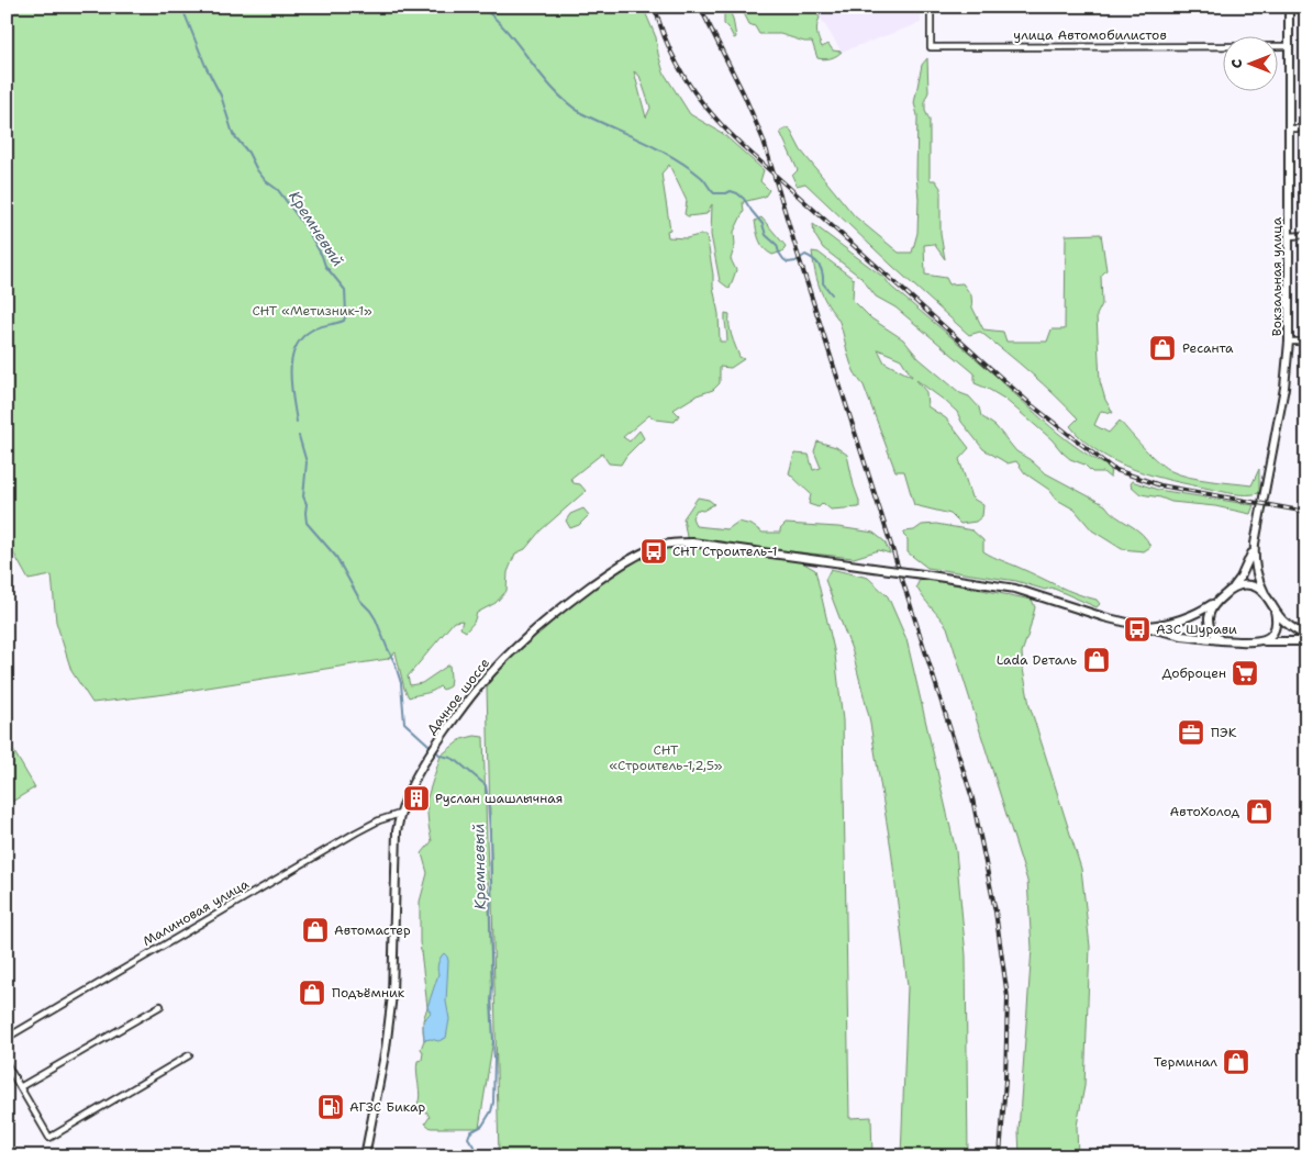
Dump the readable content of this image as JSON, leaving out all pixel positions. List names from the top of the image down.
{
  "streets": {
    "main road": ["Вокзальная улица", "Дачное шоссе"],
    "street": ["улица Автомобилистов", "Малиновая улица"]
  },
  "crossings": [
    ["улица Автомобилистов", "Вокзальная улица"],
    ["Дачное шоссе", "Малиновая улица"]
  ],
  "water": ["Кремневый"],
  "parks": ["СНТ «Метизник-1»", "СНТ «Строитель-1,2,5»"],
  "places": {
    "shop": [
      "Ресанта",
      "Lada Dеталь",
      "АвтоХолод",
      "Автомастер",
      "Подъёмник",
      "Терминал"
    ],
    "bus stop": ["СНТ Строитель-1", "АЗС Шурави"],
    "supermarket": ["Доброцен"],
    "office": ["ПЭК"],
    "building": ["Руслан шашлычная"],
    "fuel station": ["АГЗС Бикар"]
  },
  "north": "left"
}
